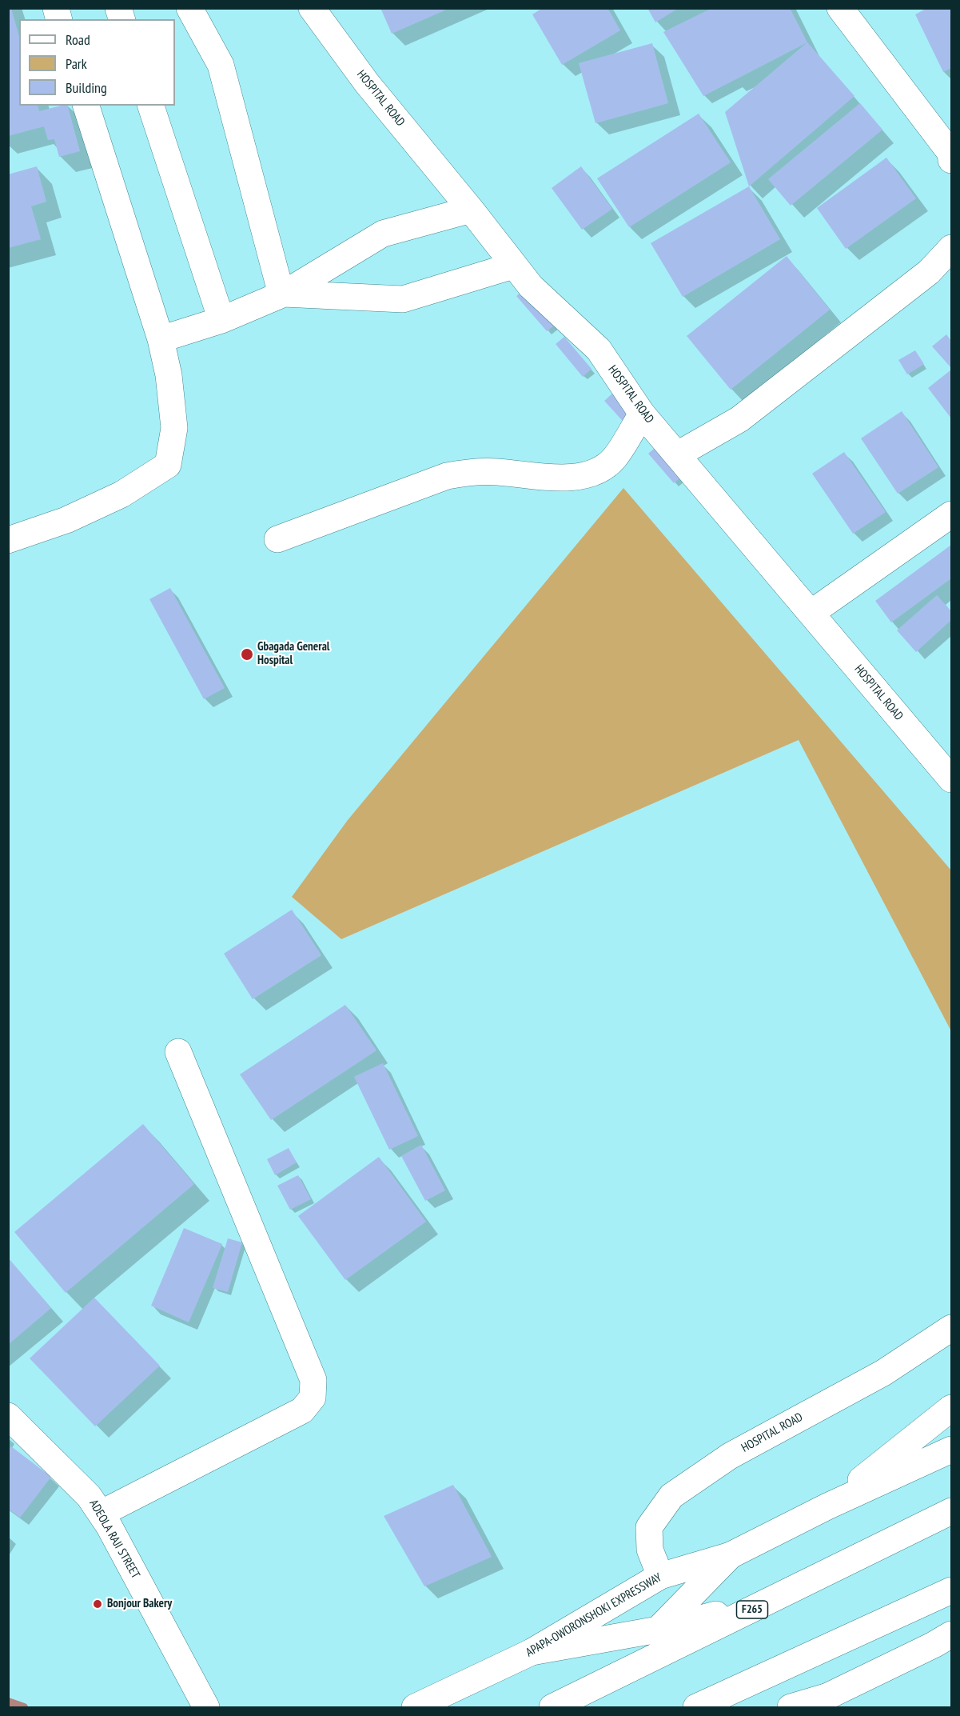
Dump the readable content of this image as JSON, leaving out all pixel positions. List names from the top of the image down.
{
  "streets": {
    "main road": [
      "HOSPITAL ROAD",
      "ADEOLA RAJI STREET",
      "F265",
      "APAPA-OWORONSHOKI EXPRESSWAY"
    ]
  },
  "crossings": [
    ["HOSPITAL ROAD", "APAPA-OWORONSHOKI EXPRESSWAY"]
  ],
  "places": ["Gbagada General Hospital", "Bonjour Bakery"],
  "legend": ["Road", "Park", "Building"]
}
